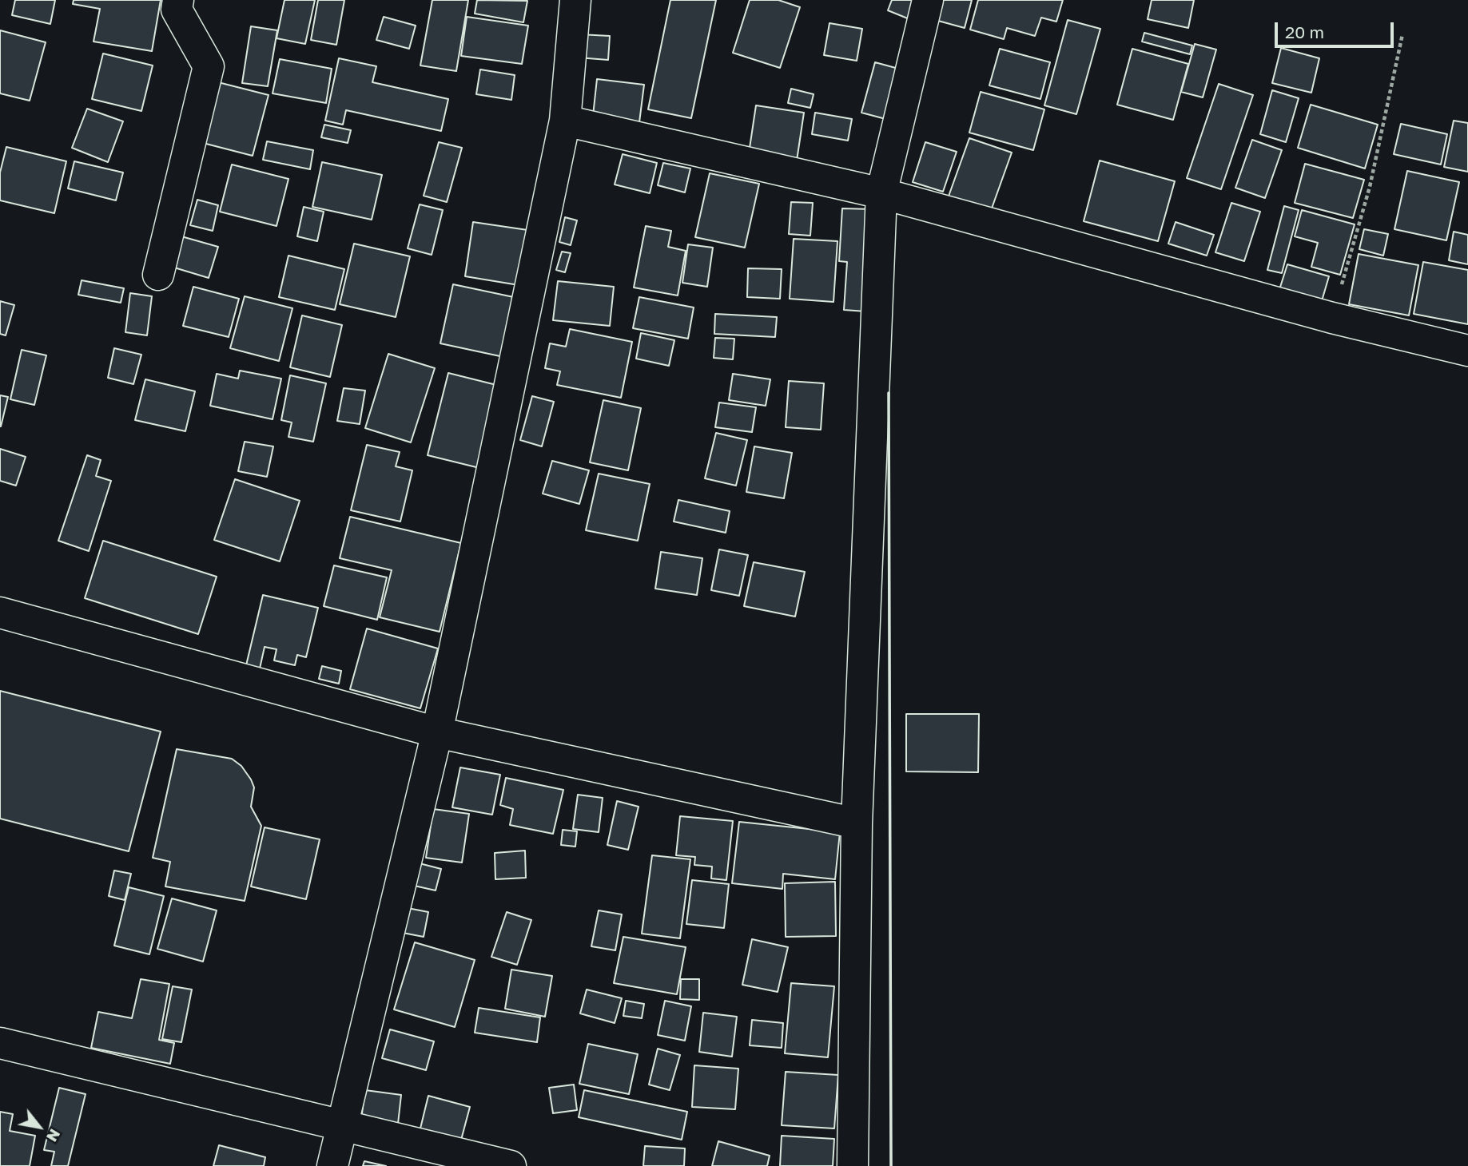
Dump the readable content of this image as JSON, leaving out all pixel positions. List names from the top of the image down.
{
  "scale_bar": "20 m",
  "north": "bottom right"
}
